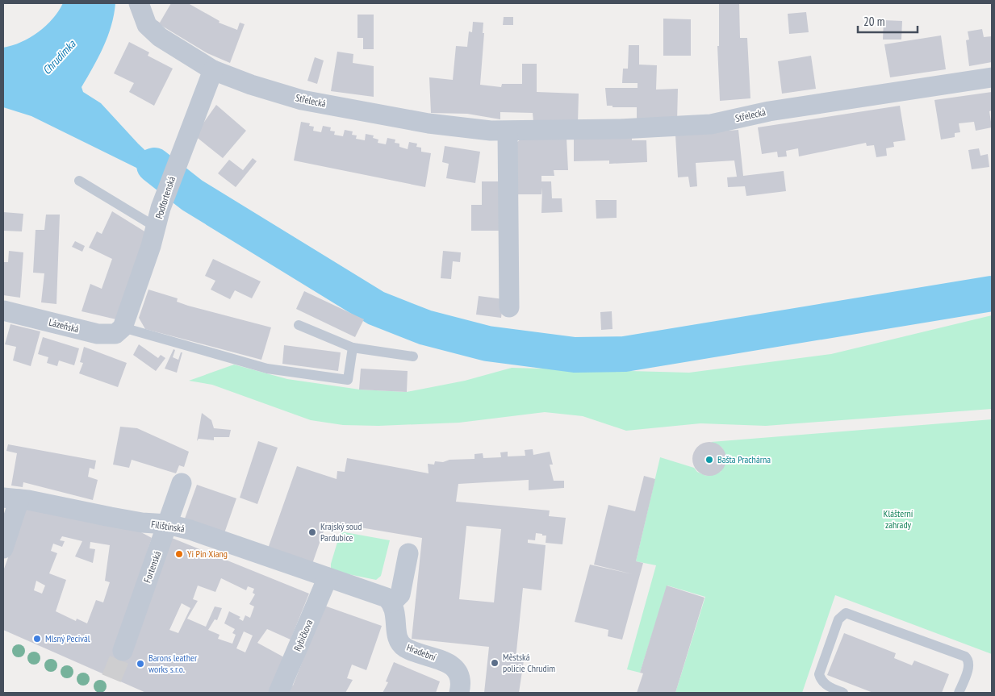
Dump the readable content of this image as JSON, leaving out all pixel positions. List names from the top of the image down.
{
  "streets": {
    "street": [
      "Střelecká",
      "Podfortenská",
      "Lázeňská",
      "Filištínská",
      "Fortenská",
      "Rybičkova",
      "Hradební"
    ]
  },
  "crossings": [
    ["Střelecká", "Podfortenská"],
    ["Podfortenská", "Lázeňská"],
    ["Filištínská", "Fortenská"],
    ["Filištínská", "Rybičkova"],
    ["Filištínská", "Hradební"]
  ],
  "water": ["Chrudimka"],
  "parks": ["Klášterní zahrady"],
  "places": [
    "Bašta Prachárna",
    "Krajský soud Pardubice",
    "Yi Pin Xiang",
    "Mlsný Pecivál",
    "Městská policie Chrudim",
    "Barons leather works s.r.o."
  ],
  "scale_bar": "20 m"
}
